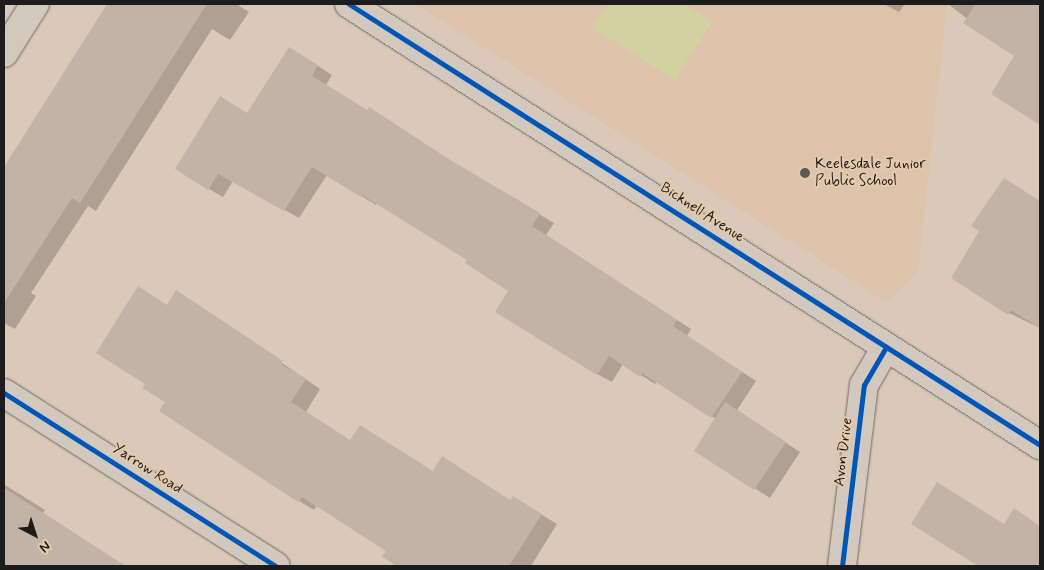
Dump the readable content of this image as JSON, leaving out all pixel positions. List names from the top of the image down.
{
  "streets": {
    "street": ["Bicknell Avenue", "Avon Drive", "Yarrow Road"]
  },
  "crossings": [
    ["Bicknell Avenue", "Avon Drive"]
  ],
  "places": ["Keelesdale Junior Public School"],
  "north": "bottom right"
}
